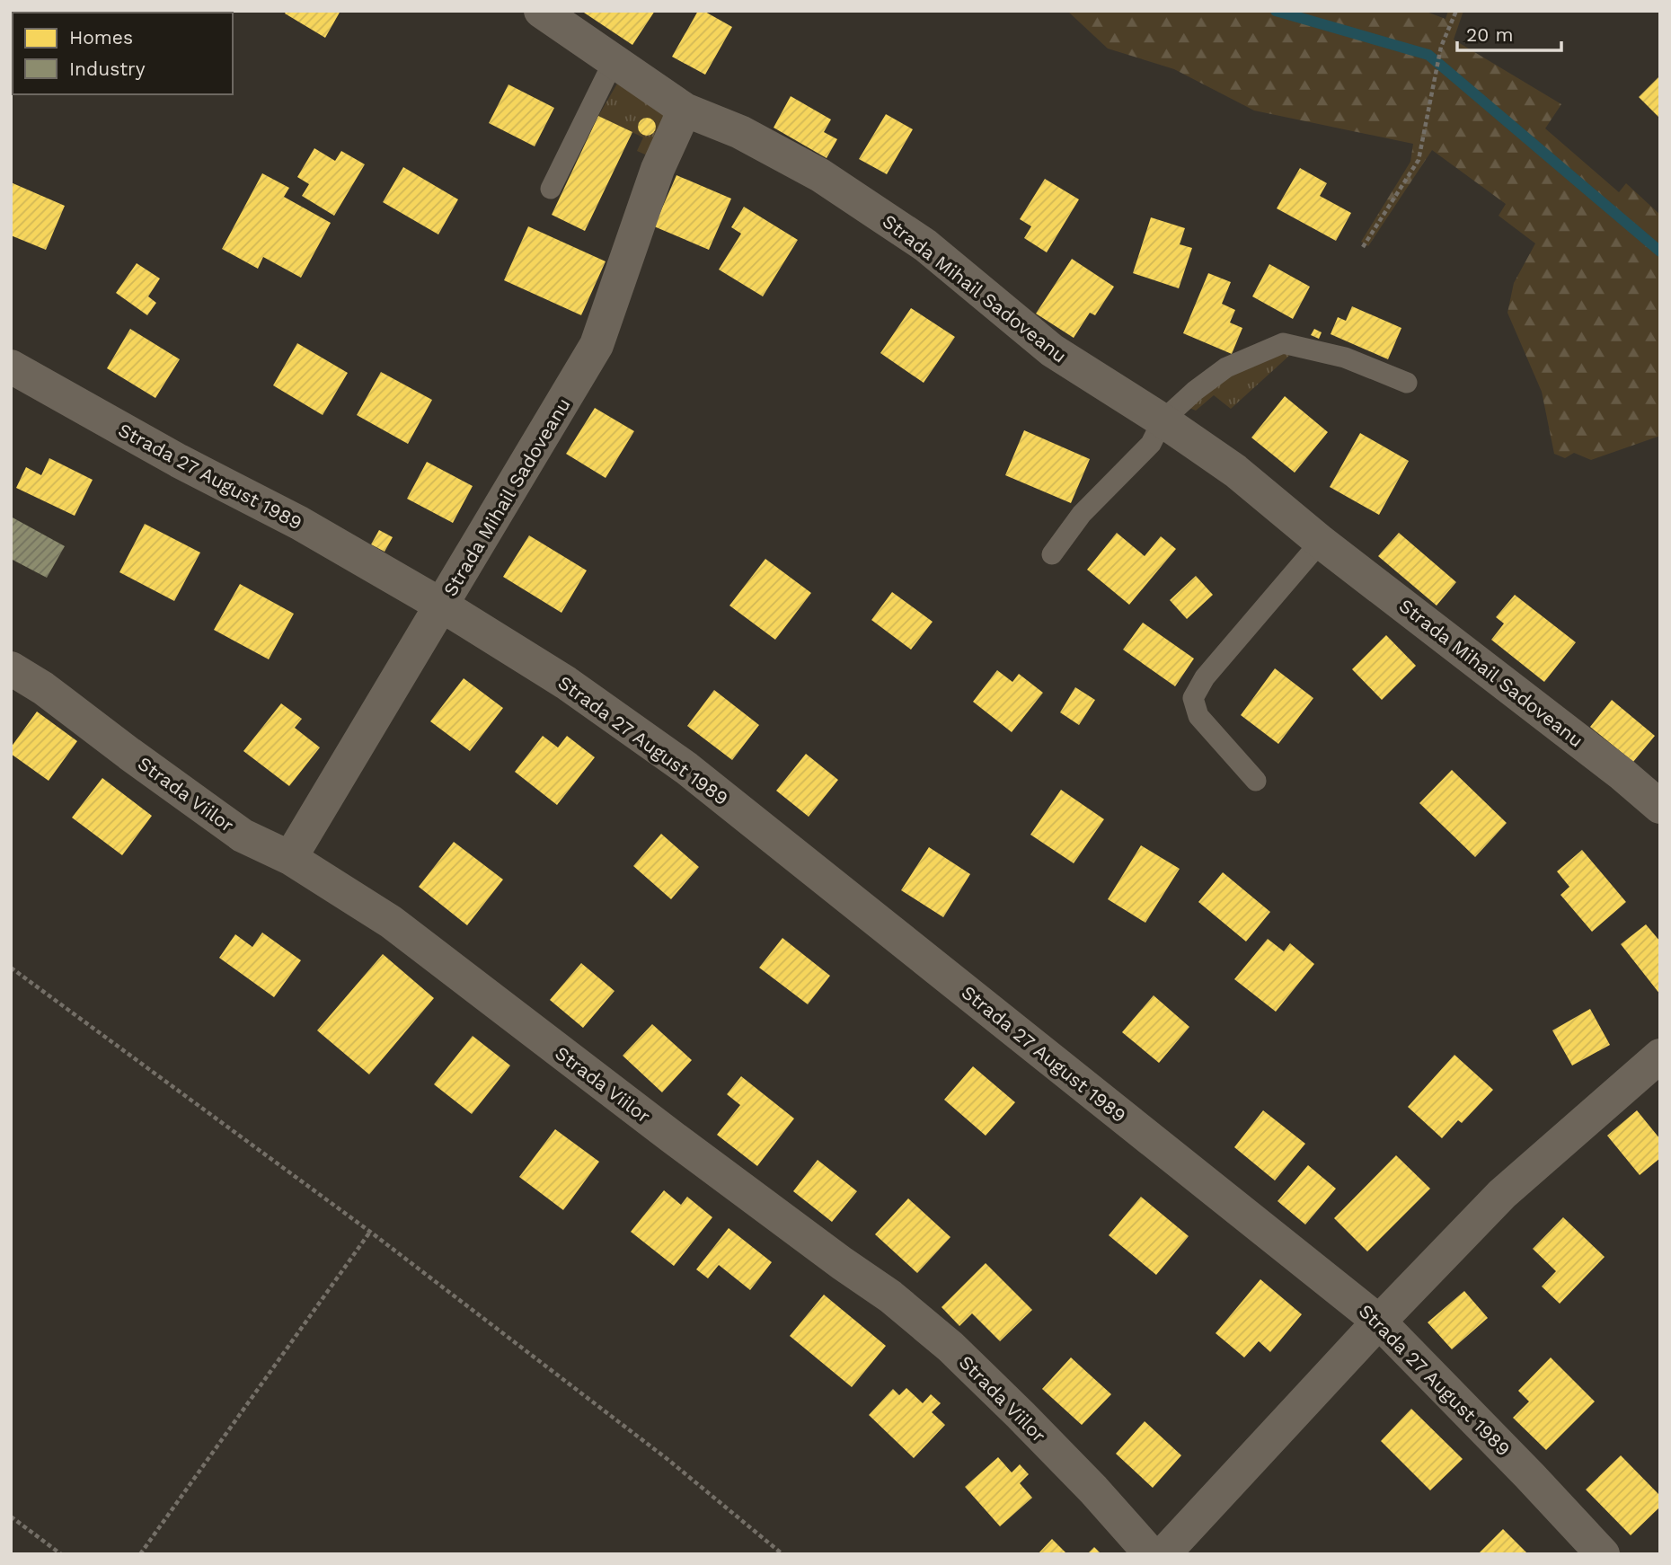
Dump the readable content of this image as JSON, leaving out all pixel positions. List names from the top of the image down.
{
  "streets": {
    "street": ["Strada Mihail Sadoveanu", "Strada 27 August 1989", "Strada Viilor"]
  },
  "crossings": [
    ["Strada Mihail Sadoveanu", "Strada 27 August 1989"]
  ],
  "legend": ["Homes", "Industry"],
  "scale_bar": "20 m"
}
